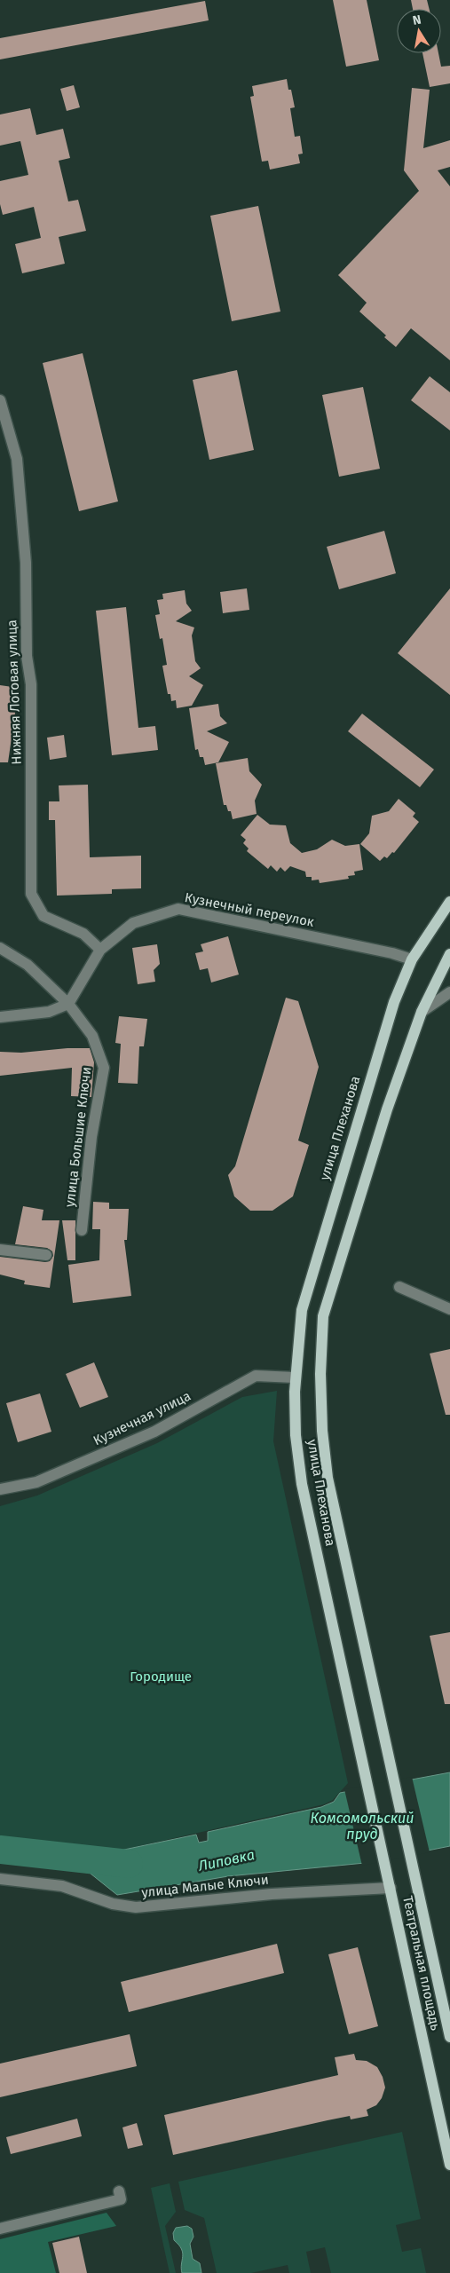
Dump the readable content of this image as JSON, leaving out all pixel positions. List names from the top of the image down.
{
  "streets": {
    "main road": ["улица Плеханова", "Театральная площадь"],
    "street": [
      "Нижняя Логовая улица",
      "Кузнечный переулок",
      "улица Большие Ключи",
      "Кузнечная улица",
      "улица Малые Ключи"
    ]
  },
  "crossings": [
    ["Нижняя Логовая улица", "Кузнечный переулок"],
    ["Кузнечный переулок", "улица Плеханова"],
    ["Кузнечный переулок", "улица Большие Ключи"],
    ["улица Плеханова", "Кузнечная улица"],
    ["улица Плеханова", "Театральная площадь"],
    ["улица Малые Ключи", "Театральная площадь"]
  ],
  "water": ["Комсомольский пруд", "Липовка"],
  "parks": ["Городище"],
  "north": "top"
}
